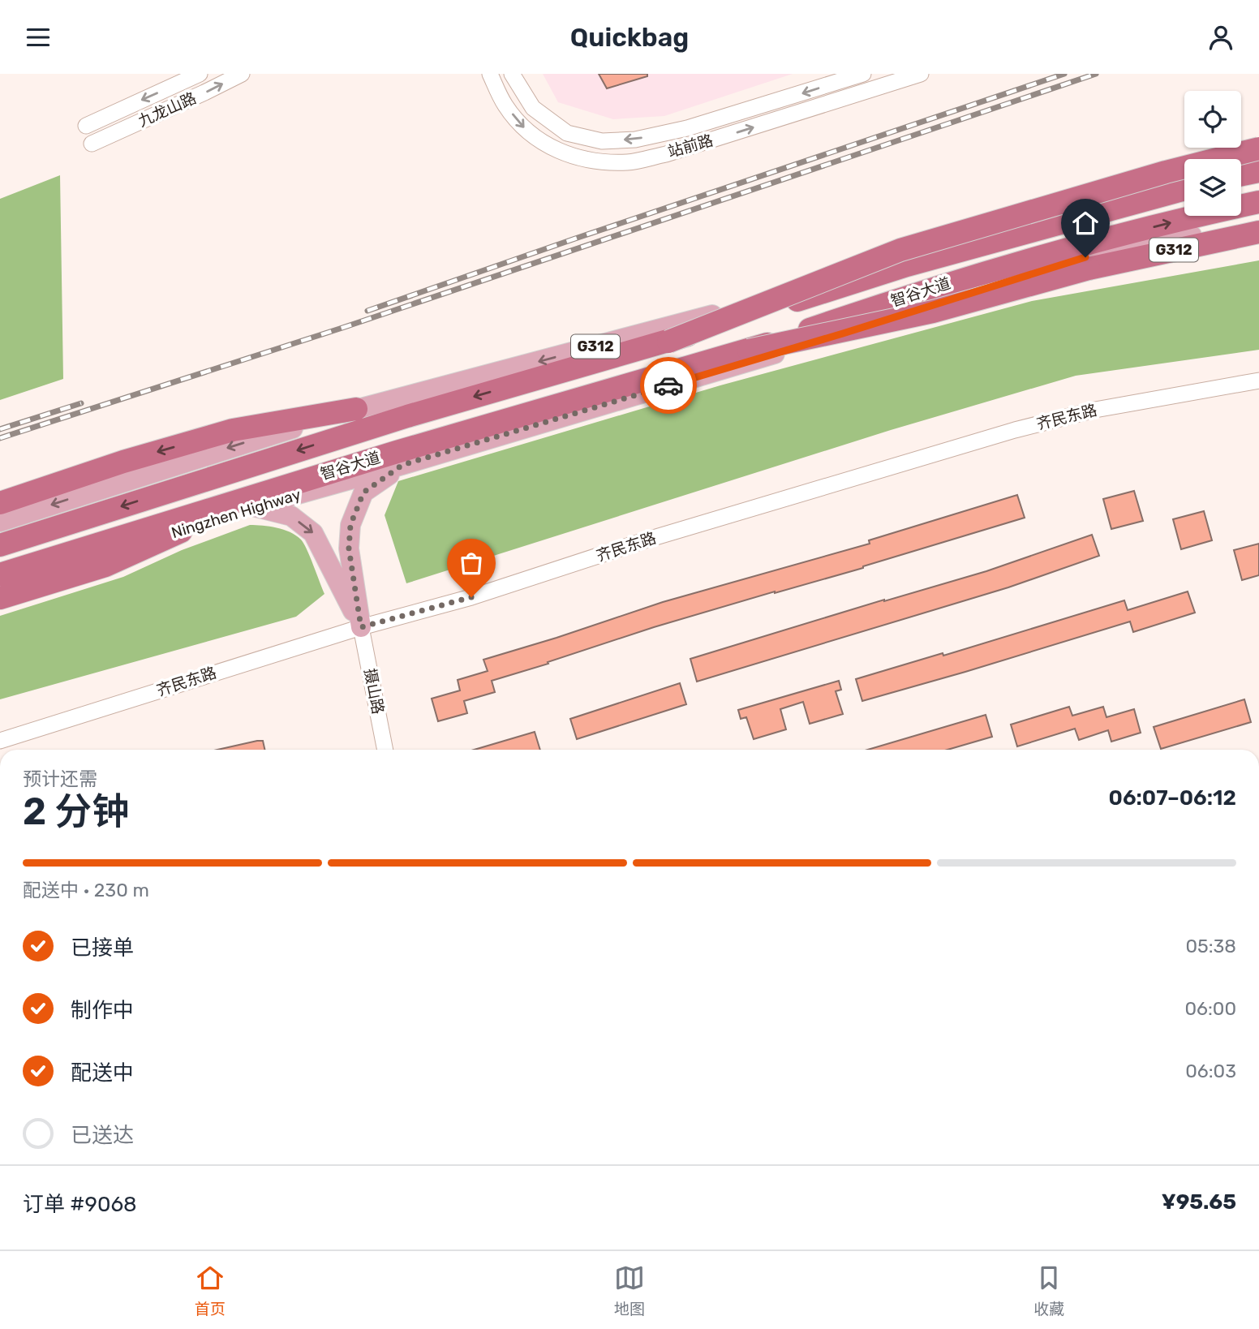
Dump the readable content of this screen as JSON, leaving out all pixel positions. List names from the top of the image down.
{
  "streets": {
    "highway": ["G312", "智谷大道"],
    "main road": ["Ningzhen Highway"],
    "street": [
      "九龙山路",
      "站前路",
      "齐民东路",
      "摄山路"
    ]
  },
  "crossings": [
    ["G312", "智谷大道"],
    ["齐民东路", "摄山路"]
  ],
  "page": {
    "header": "Quickbag",
    "heading": ["2 分钟", "预计还需", "06:07–06:12"],
    "panel": ["订单 #9068", "¥95.65"],
    "bar": "配送中 · 230 m",
    "list": [
      ["已接单", "05:38"],
      ["制作中", "06:00"],
      ["配送中", "06:03"],
      "已送达"
    ],
    "tabs": ["首页", "地图", "收藏"]
  }
}
